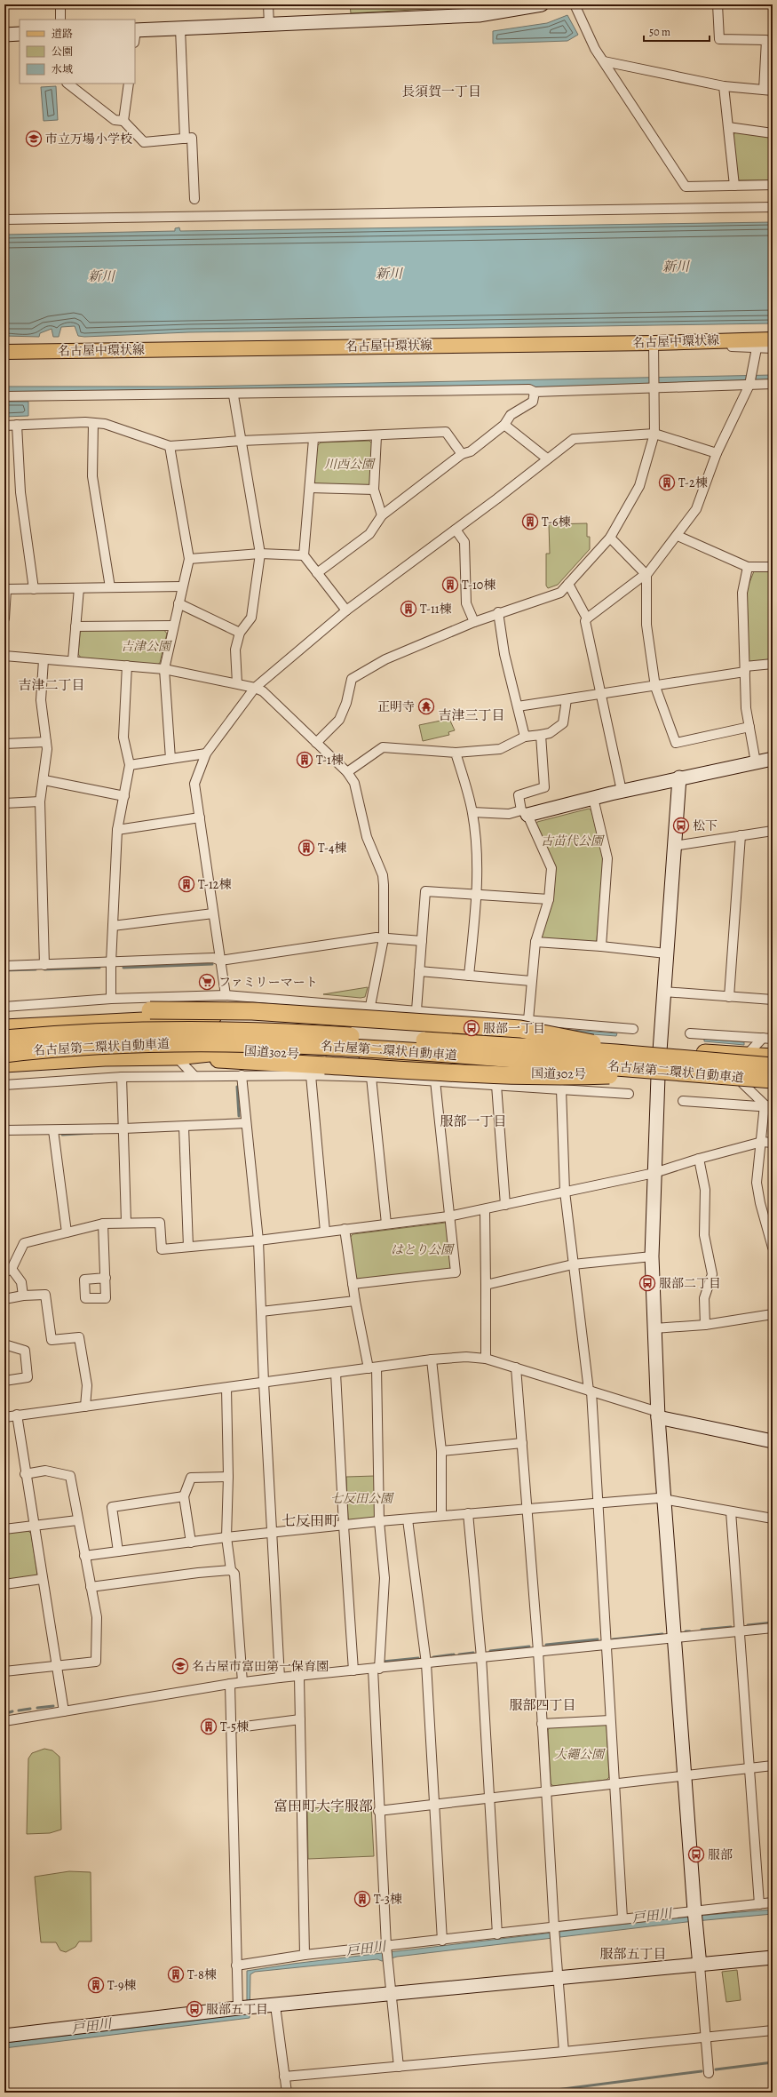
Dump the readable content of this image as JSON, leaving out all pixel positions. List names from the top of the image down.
{
  "streets": {
    "highway": ["名古屋第二環状自動車道", "国道302号"],
    "main road": ["名古屋中環状線"]
  },
  "districts": [
    "長須賀一丁目",
    "吉津二丁目",
    "吉津三丁目",
    "服部一丁目",
    "七反田町",
    "服部四丁目",
    "富田町大字服部",
    "服部五丁目"
  ],
  "water": ["新川", "戸田川"],
  "parks": [
    "川西公園",
    "吉津公園",
    "古苗代公園",
    "はとり公園",
    "七反田公園",
    "大繩公園"
  ],
  "places": {
    "school or university": ["市立万場小学校", "名古屋市富田第一保育園"],
    "building": [
      "T-2棟",
      "T-6棟",
      "T-10棟",
      "T-11棟",
      "T-1棟",
      "T-4棟",
      "T-12棟",
      "T-5棟",
      "T-3棟",
      "T-8棟",
      "T-9棟"
    ],
    "temple": ["正明寺"],
    "bus stop": [
      "松下",
      "服部一丁目",
      "服部二丁目",
      "服部",
      "服部五丁目"
    ],
    "supermarket": ["ファミリーマート"]
  },
  "legend": ["道路", "公園", "水域"],
  "scale_bar": "50 m"
}
